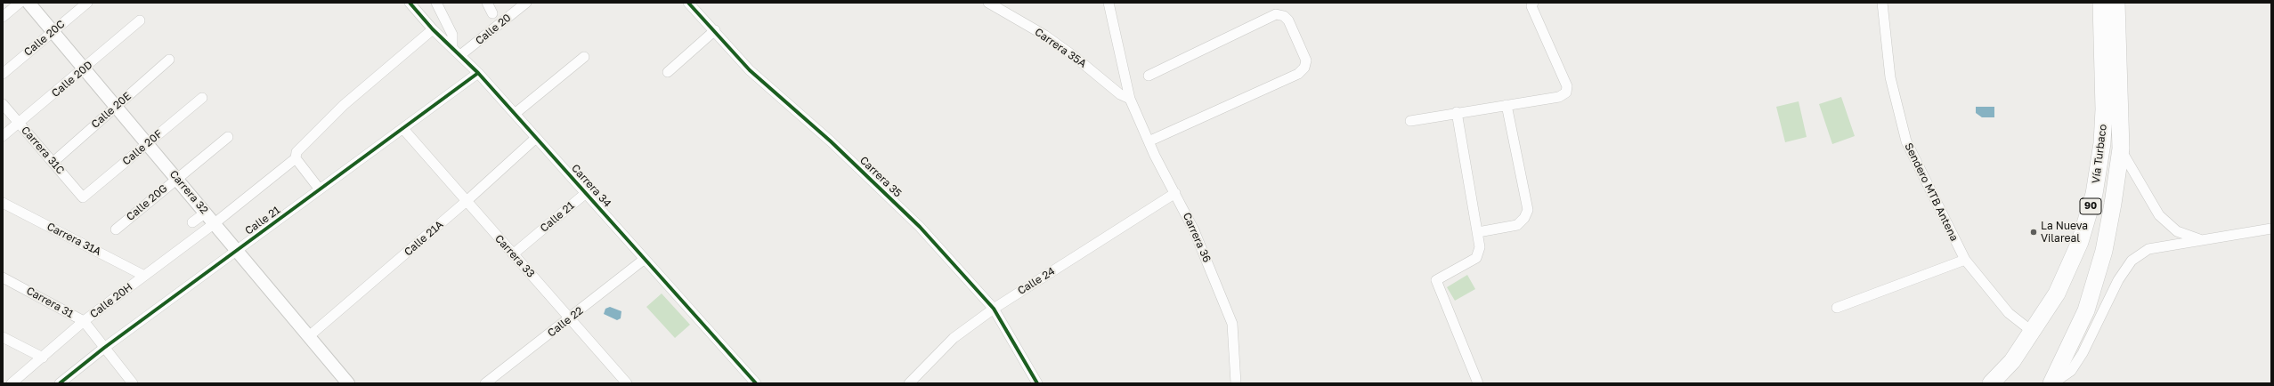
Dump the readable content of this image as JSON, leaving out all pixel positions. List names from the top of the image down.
{
  "streets": {
    "highway": ["Vía Turbaco", "90"],
    "street": [
      "Calle 20",
      "Calle 20C",
      "Carrera 35A",
      "Calle 20D",
      "Calle 20E",
      "Calle 20F",
      "Carrera 31C",
      "Carrera 35",
      "Carrera 34",
      "Carrera 32",
      "Sendero MTB Antena",
      "Calle 20G",
      "Calle 21",
      "Carrera 36",
      "Calle 21A",
      "Carrera 31A",
      "Carrera 33",
      "Calle 24",
      "Calle 20H",
      "Carrera 31",
      "Calle 22"
    ]
  },
  "crossings": [
    ["Calle 20", "Carrera 34"],
    ["Calle 20C", "Carrera 32"],
    ["Carrera 35A", "Carrera 36"],
    ["Calle 20D", "Carrera 31C"],
    ["Calle 20D", "Carrera 32"],
    ["Calle 20E", "Carrera 31C"],
    ["Calle 20E", "Carrera 32"],
    ["Calle 20F", "Carrera 31C"],
    ["Calle 20F", "Carrera 32"],
    ["Vía Turbaco", "Sendero MTB Antena"],
    ["Carrera 35", "Calle 24"],
    ["Carrera 34", "Calle 21"],
    ["Carrera 34", "Calle 21A"],
    ["Carrera 34", "Calle 20H"],
    ["Carrera 34", "Calle 22"],
    ["Carrera 32", "Calle 20G"],
    ["Carrera 32", "Calle 21"],
    ["Carrera 32", "Calle 21A"],
    ["Carrera 32", "Calle 20H"],
    ["Calle 21", "Carrera 33"],
    ["Calle 21", "Carrera 31"],
    ["Carrera 36", "Calle 24"],
    ["Calle 21A", "Carrera 33"],
    ["Carrera 31A", "Calle 20H"],
    ["Carrera 33", "Calle 22"],
    ["Calle 20H", "Carrera 31"]
  ],
  "places": ["La Nueva Vilareal"]
}
